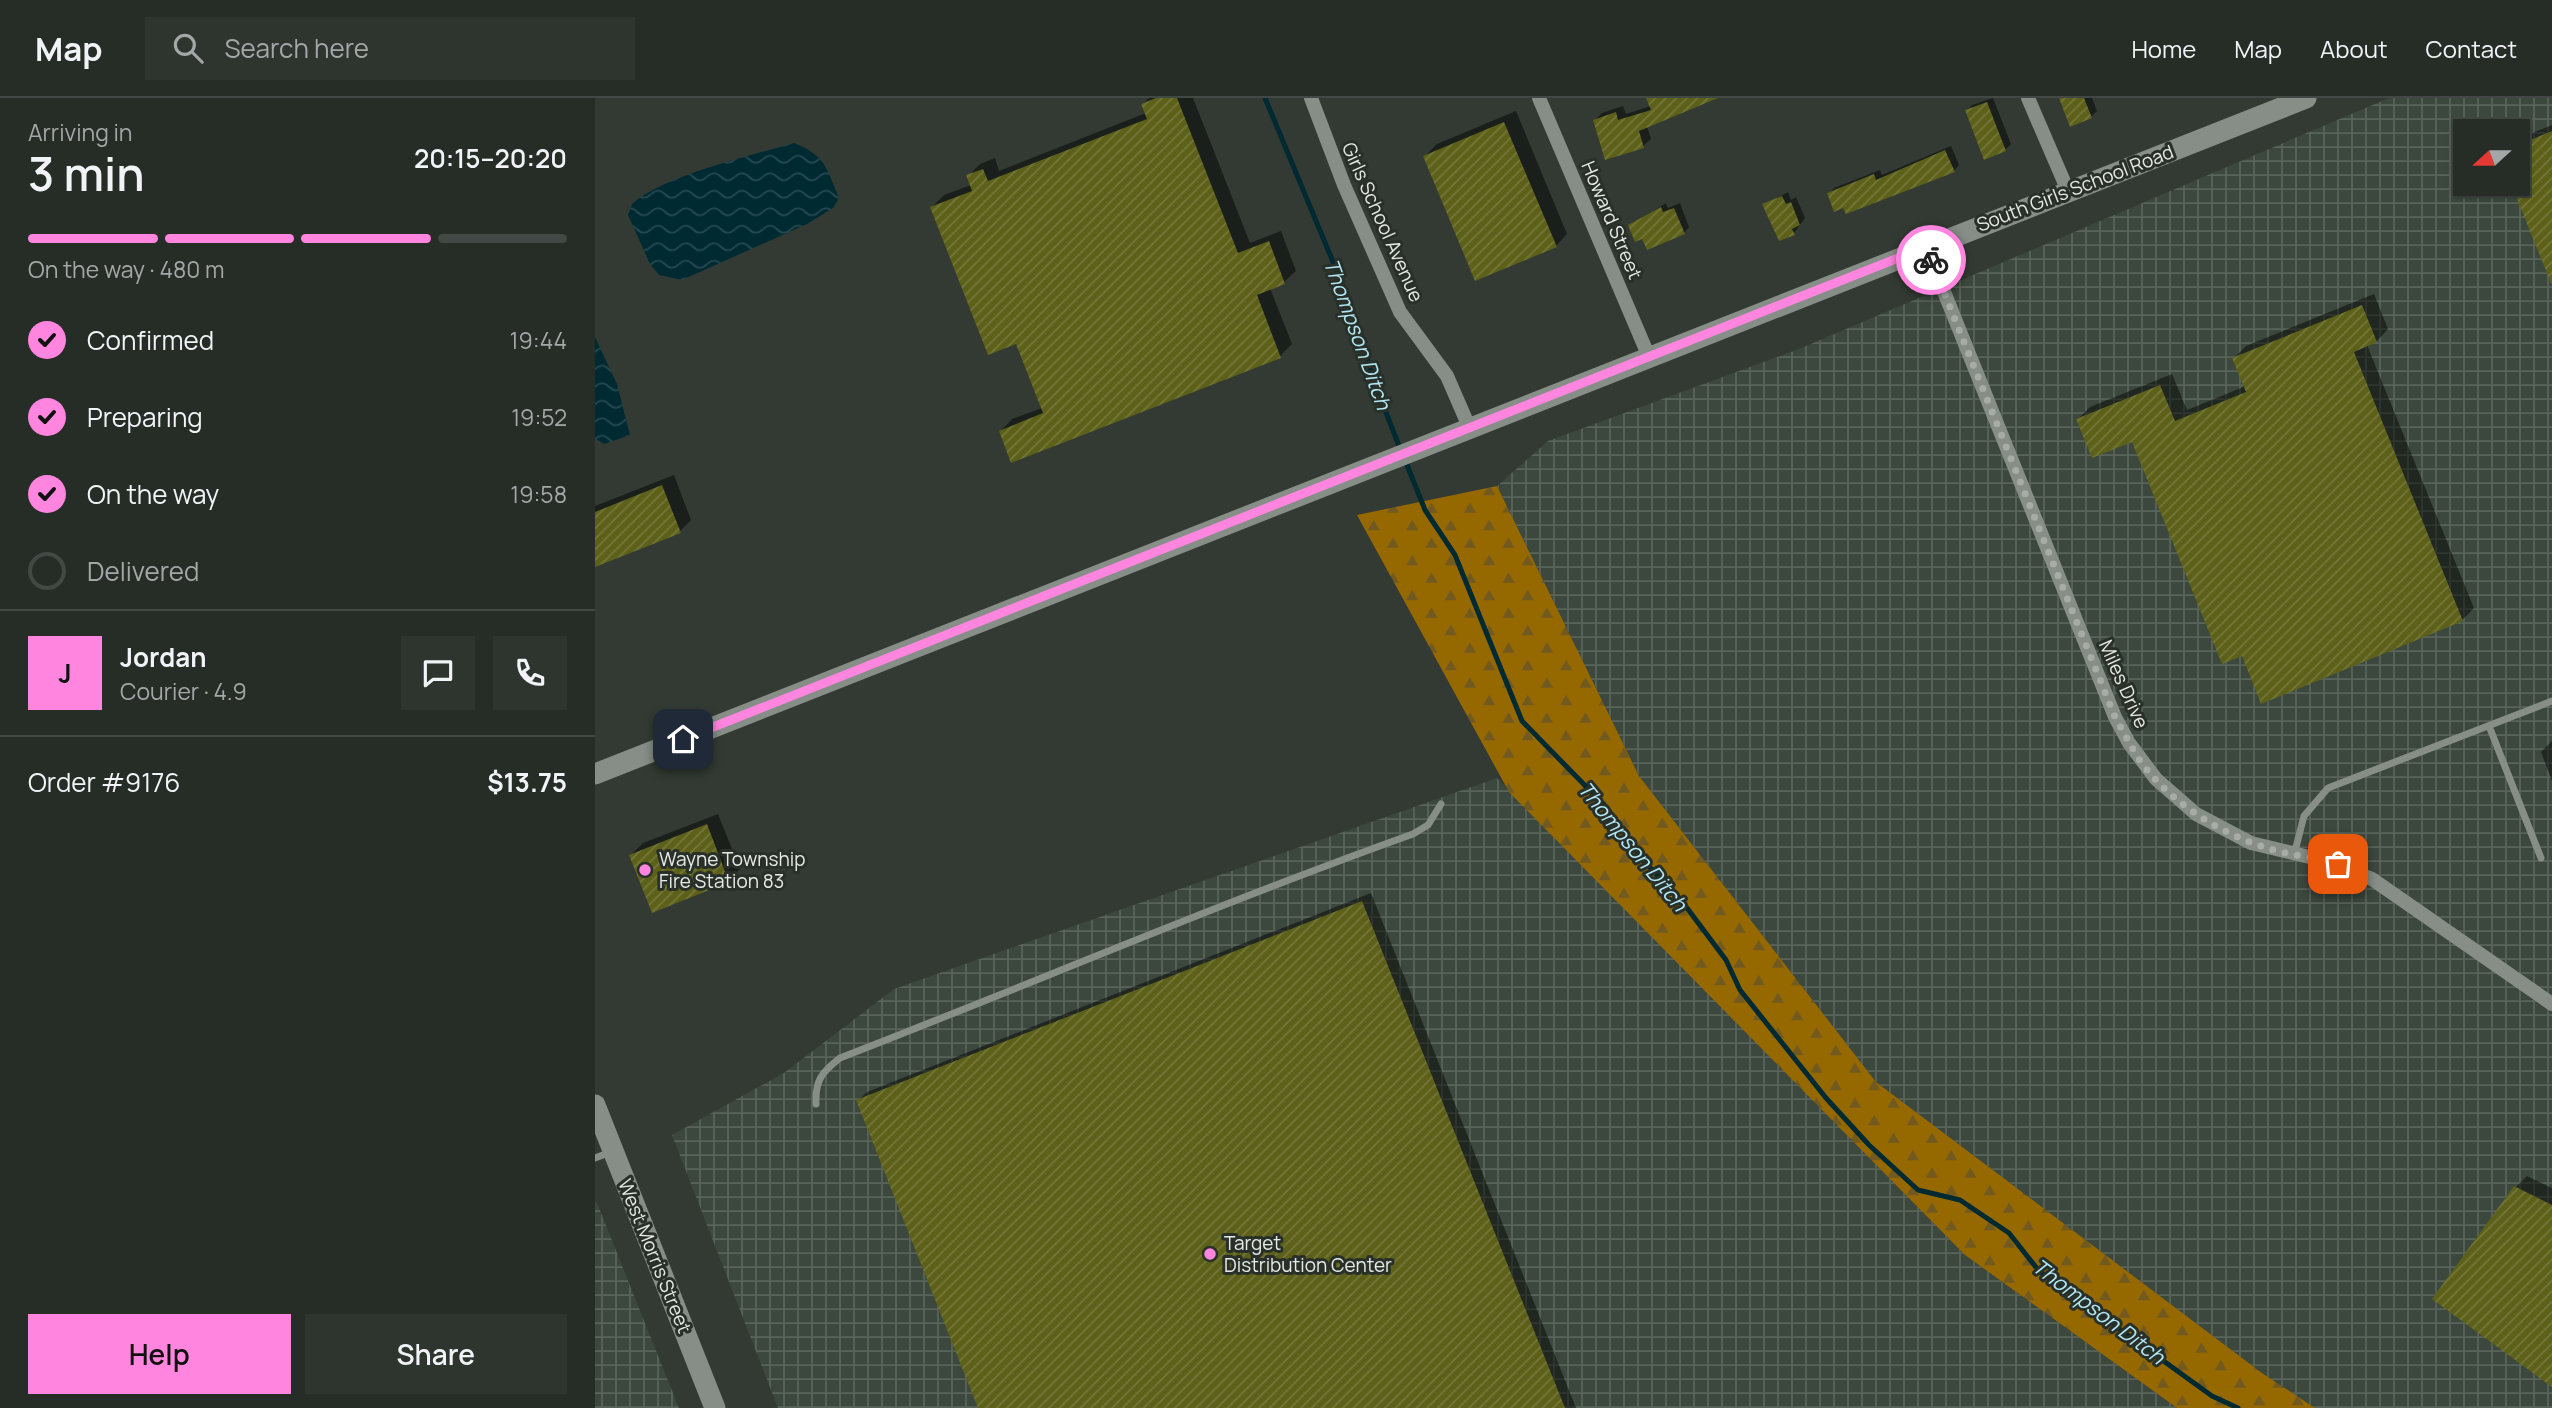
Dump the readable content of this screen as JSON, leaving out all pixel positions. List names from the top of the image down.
{
  "streets": {
    "main road": ["South Girls School Road", "West Morris Street"],
    "street": ["Howard Street", "Girls School Avenue", "Miles Drive"]
  },
  "crossings": [
    ["South Girls School Road", "Howard Street"],
    ["South Girls School Road", "Girls School Avenue"],
    ["South Girls School Road", "Miles Drive"]
  ],
  "water": ["Thompson Ditch"],
  "places": ["Wayne Township Fire Station 83", "Target Distribution Center"],
  "north": "left",
  "page": {
    "header": "Map",
    "search": "Search here",
    "nav": [
      "Home",
      "Map",
      "About",
      "Contact"
    ],
    "heading": ["3 min", "Arriving in", "20:15–20:20"],
    "panel": [
      "Jordan",
      "Courier · 4.9",
      "Order #9176",
      "$13.75"
    ],
    "bar": "On the way · 480 m",
    "list": [
      ["Confirmed", "19:44"],
      ["Preparing", "19:52"],
      ["On the way", "19:58"],
      "Delivered"
    ],
    "round": "J",
    "buttons": ["Help", "Share"]
  }
}
